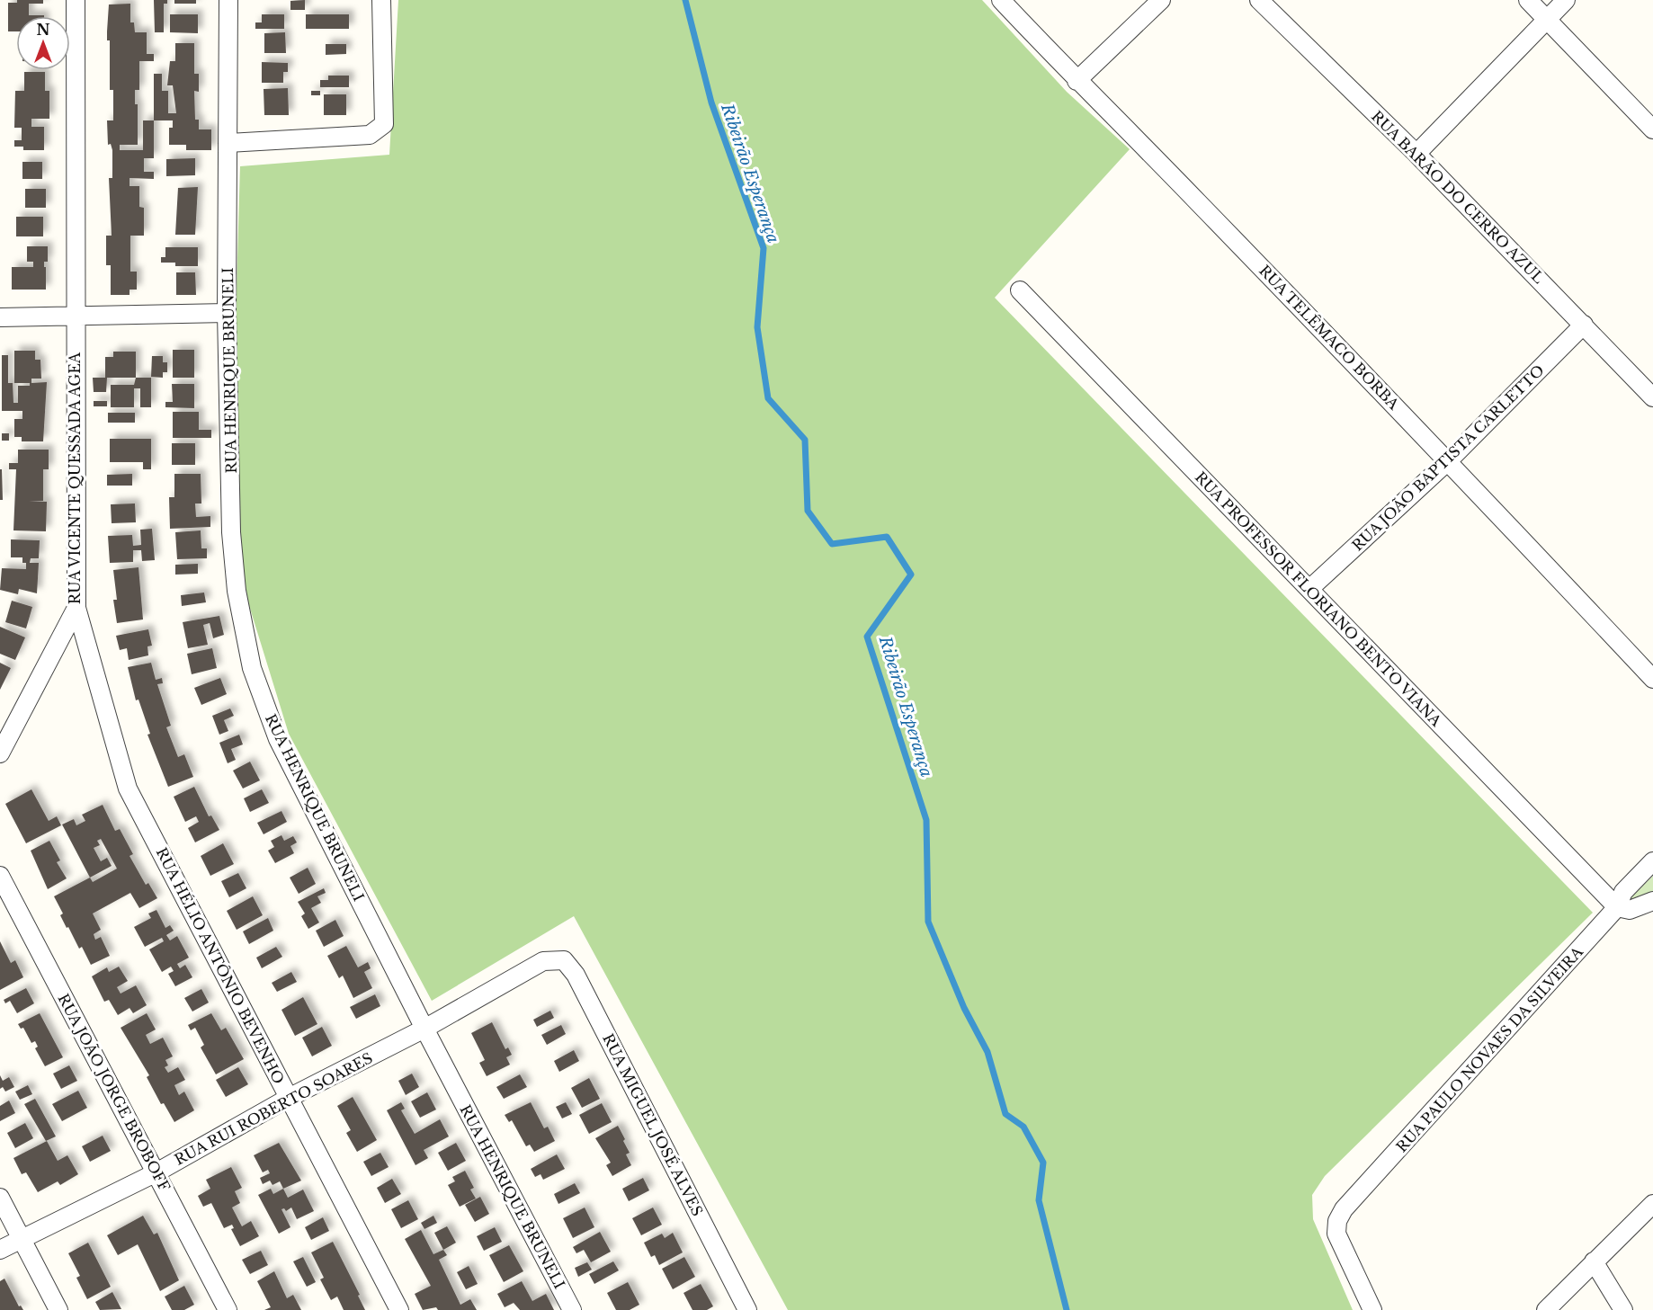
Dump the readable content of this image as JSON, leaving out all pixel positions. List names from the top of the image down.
{
  "streets": {
    "street": [
      "RUA BARÃO DO CERRO AZUL",
      "RUA TELÊMACO BORBA",
      "RUA HENRIQUE BRUNELI",
      "RUA JOÃO BAPTISTA CARLETTO",
      "RUA VICENTE QUESSADA AGEA",
      "RUA PROFESSOR FLORIANO BENTO VIANA",
      "RUA HÉLIO ANTÔNIO BEVENHO",
      "RUA PAULO NOVAES DA SILVEIRA",
      "RUA JOÃO JORGE BROBOFF",
      "RUA RUI ROBERTO SOARES",
      "RUA MIGUEL JOSÉ ALVES"
    ]
  },
  "crossings": [
    ["RUA BARÃO DO CERRO AZUL", "RUA JOÃO BAPTISTA CARLETTO"],
    ["RUA TELÊMACO BORBA", "RUA JOÃO BAPTISTA CARLETTO"],
    ["RUA HENRIQUE BRUNELI", "RUA RUI ROBERTO SOARES"],
    ["RUA JOÃO BAPTISTA CARLETTO", "RUA PROFESSOR FLORIANO BENTO VIANA"],
    ["RUA VICENTE QUESSADA AGEA", "RUA HÉLIO ANTÔNIO BEVENHO"],
    ["RUA PROFESSOR FLORIANO BENTO VIANA", "RUA PAULO NOVAES DA SILVEIRA"],
    ["RUA HÉLIO ANTÔNIO BEVENHO", "RUA RUI ROBERTO SOARES"],
    ["RUA JOÃO JORGE BROBOFF", "RUA RUI ROBERTO SOARES"],
    ["RUA RUI ROBERTO SOARES", "RUA MIGUEL JOSÉ ALVES"]
  ],
  "water": ["Ribeirão Esperança"],
  "north": "top"
}
